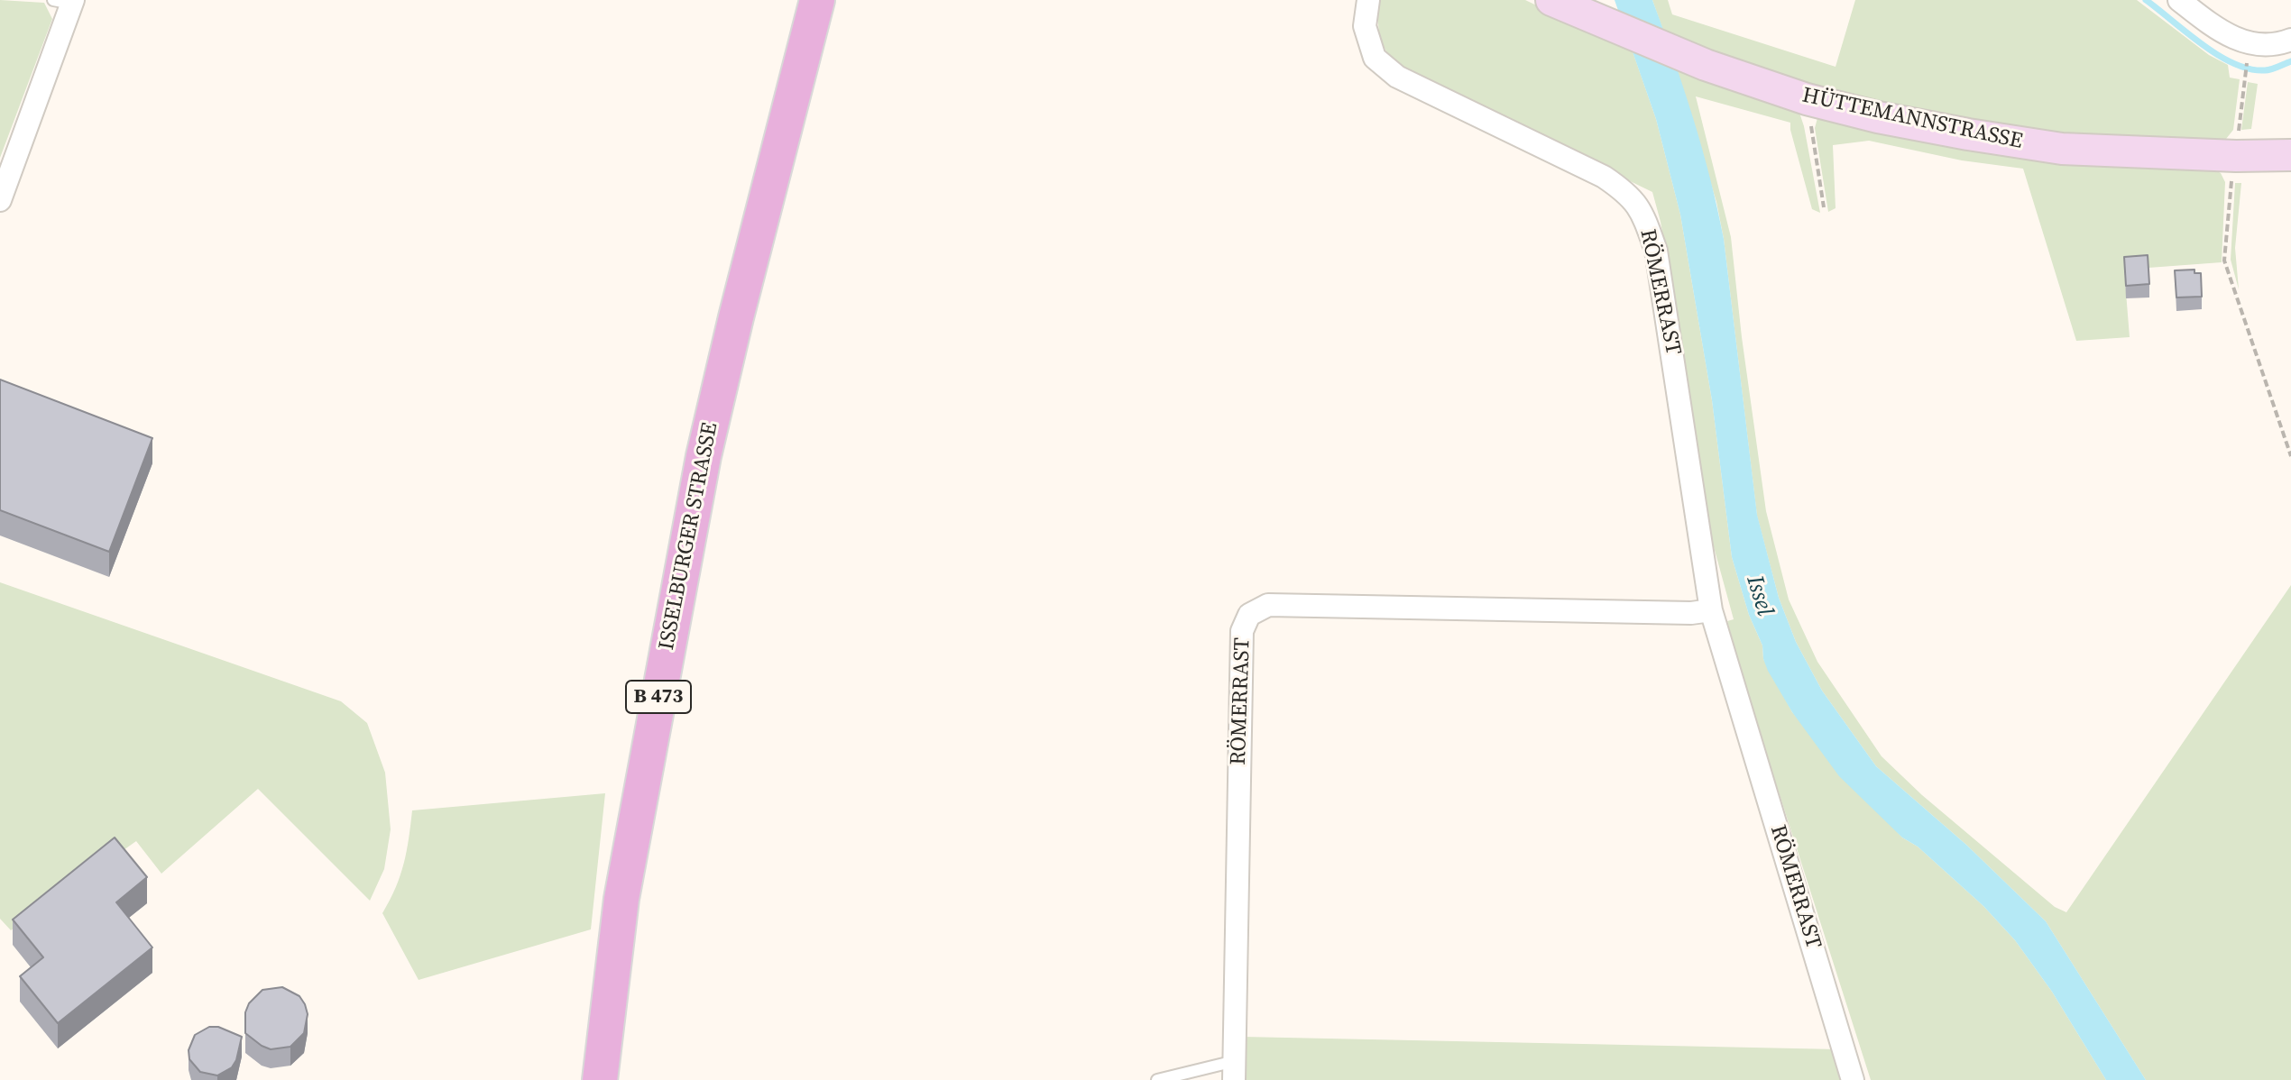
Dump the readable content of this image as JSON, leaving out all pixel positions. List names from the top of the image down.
{
  "streets": {
    "main road": ["HÜTTEMANNSTRASSE", "ISSELBURGER STRASSE", "B 473"],
    "street": ["RÖMERRAST"]
  },
  "water": ["Issel"]
}
